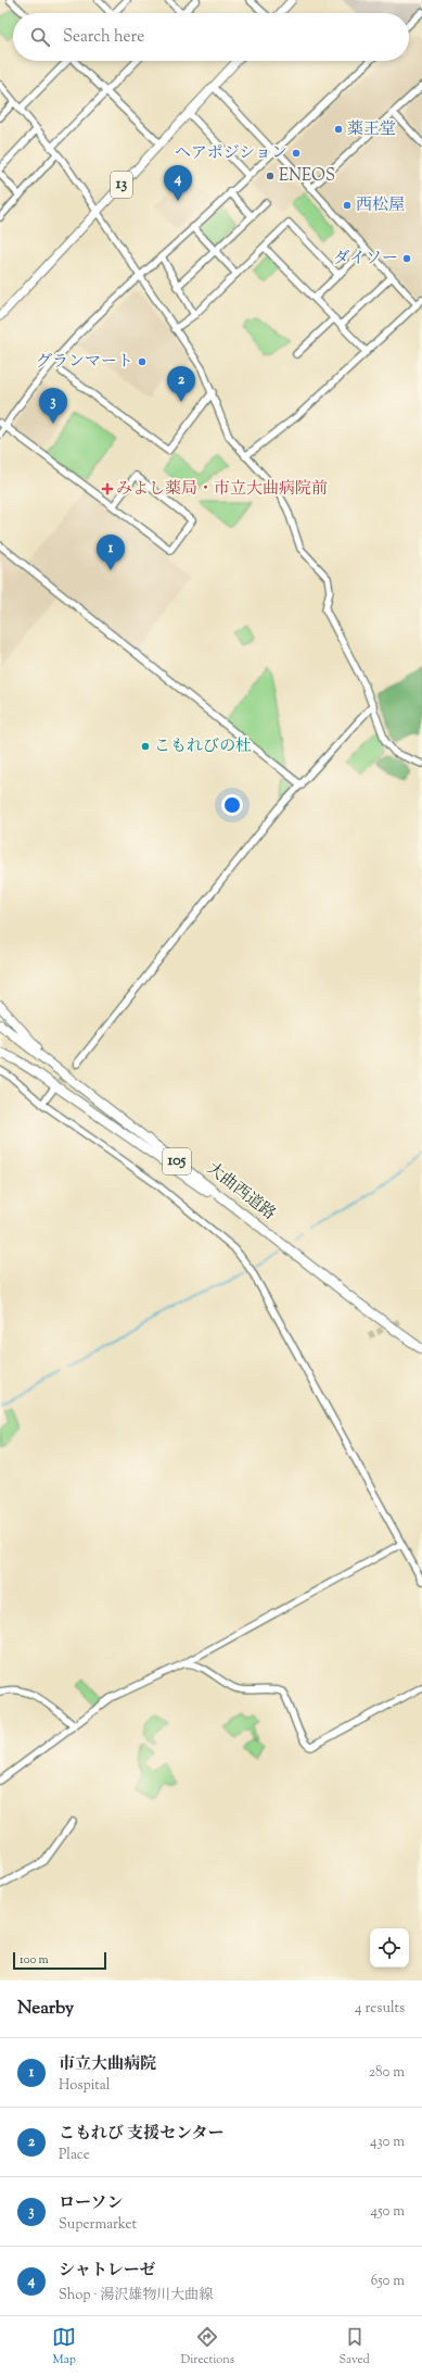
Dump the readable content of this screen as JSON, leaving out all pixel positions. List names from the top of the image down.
{
  "streets": {
    "highway": ["105", "大曲西道路"],
    "main road": ["13"]
  },
  "places": {
    "other": [
      "薬王堂",
      "ヘアポジション",
      "ENEOS",
      "西松屋",
      "ダイソー",
      "グランマート",
      "こもれびの杜"
    ],
    "health": ["みよし薬局・市立大曲病院前"]
  },
  "scale_bar": "100 m",
  "page": {
    "search": "Search here",
    "pins": [
      "4",
      "2",
      "3",
      "1"
    ],
    "scale": "100 m",
    "heading": ["Nearby", "4 results"],
    "list": [
      {
        "mark": "1",
        "name": "市立大曲病院",
        "note": "Hospital",
        "value": "280 m"
      },
      {
        "mark": "2",
        "name": "こもれび 支援センター",
        "note": "Place",
        "value": "430 m"
      },
      {
        "mark": "3",
        "name": "ローソン",
        "note": "Supermarket",
        "value": "450 m"
      },
      {
        "mark": "4",
        "name": "シャトレーゼ",
        "note": "Shop · 湯沢雄物川大曲線",
        "value": "650 m"
      }
    ],
    "nav": ["Map", "Directions", "Saved"]
  }
}
